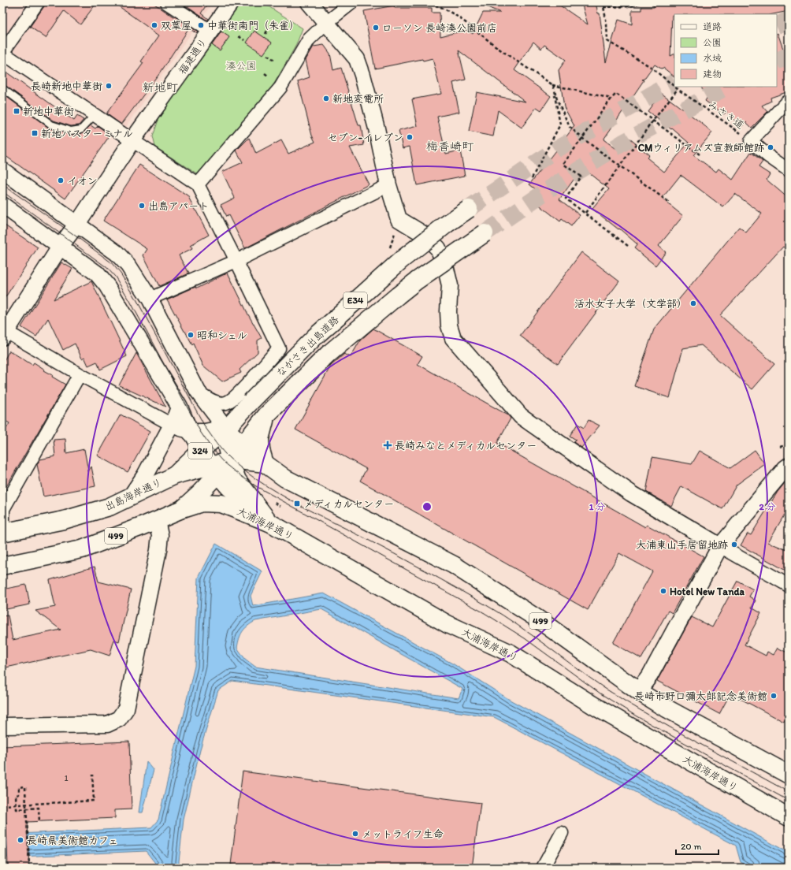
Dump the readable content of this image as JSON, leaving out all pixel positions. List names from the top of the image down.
{
  "streets": {
    "highway": [
      "E34",
      "ながさき出島道路",
      "324",
      "出島海岸通り",
      "大浦海岸通り",
      "499"
    ],
    "street": ["福建通り"],
    "path": ["みさき道"]
  },
  "crossings": [
    ["ながさき出島道路", "出島海岸通り"],
    ["ながさき出島道路", "大浦海岸通り"],
    ["ながさき出島道路", "499"],
    ["大浦海岸通り", "499"]
  ],
  "districts": ["新地町", "梅香崎町"],
  "parks": ["湊公園"],
  "places": {
    "other": [
      "双葉屋",
      "中華街南門（朱雀）",
      "ローソン 長崎湊公園前店",
      "長崎新地中華街",
      "新地変電所",
      "セブン-イレブン",
      "CMウィリアムズ宣教師館跡",
      "イオン",
      "出島アパート",
      "活水女子大学（文学部）",
      "昭和シェル",
      "大浦東山手居留地跡",
      "Hotel New Tanda",
      "長崎市野口彌太郎記念美術館",
      "メットライフ生命",
      "長崎県美術館カフェ"
    ],
    "transit": ["新地中華街", "新地バスターミナル", "メディカルセンター"],
    "health": ["長崎みなとメディカルセンター"]
  },
  "house_numbers": ["1"],
  "legend": [
    "道路",
    "公園",
    "水域",
    "建物"
  ],
  "scale_bar": "20 m",
  "rings": ["1 分", "2 分"]
}
